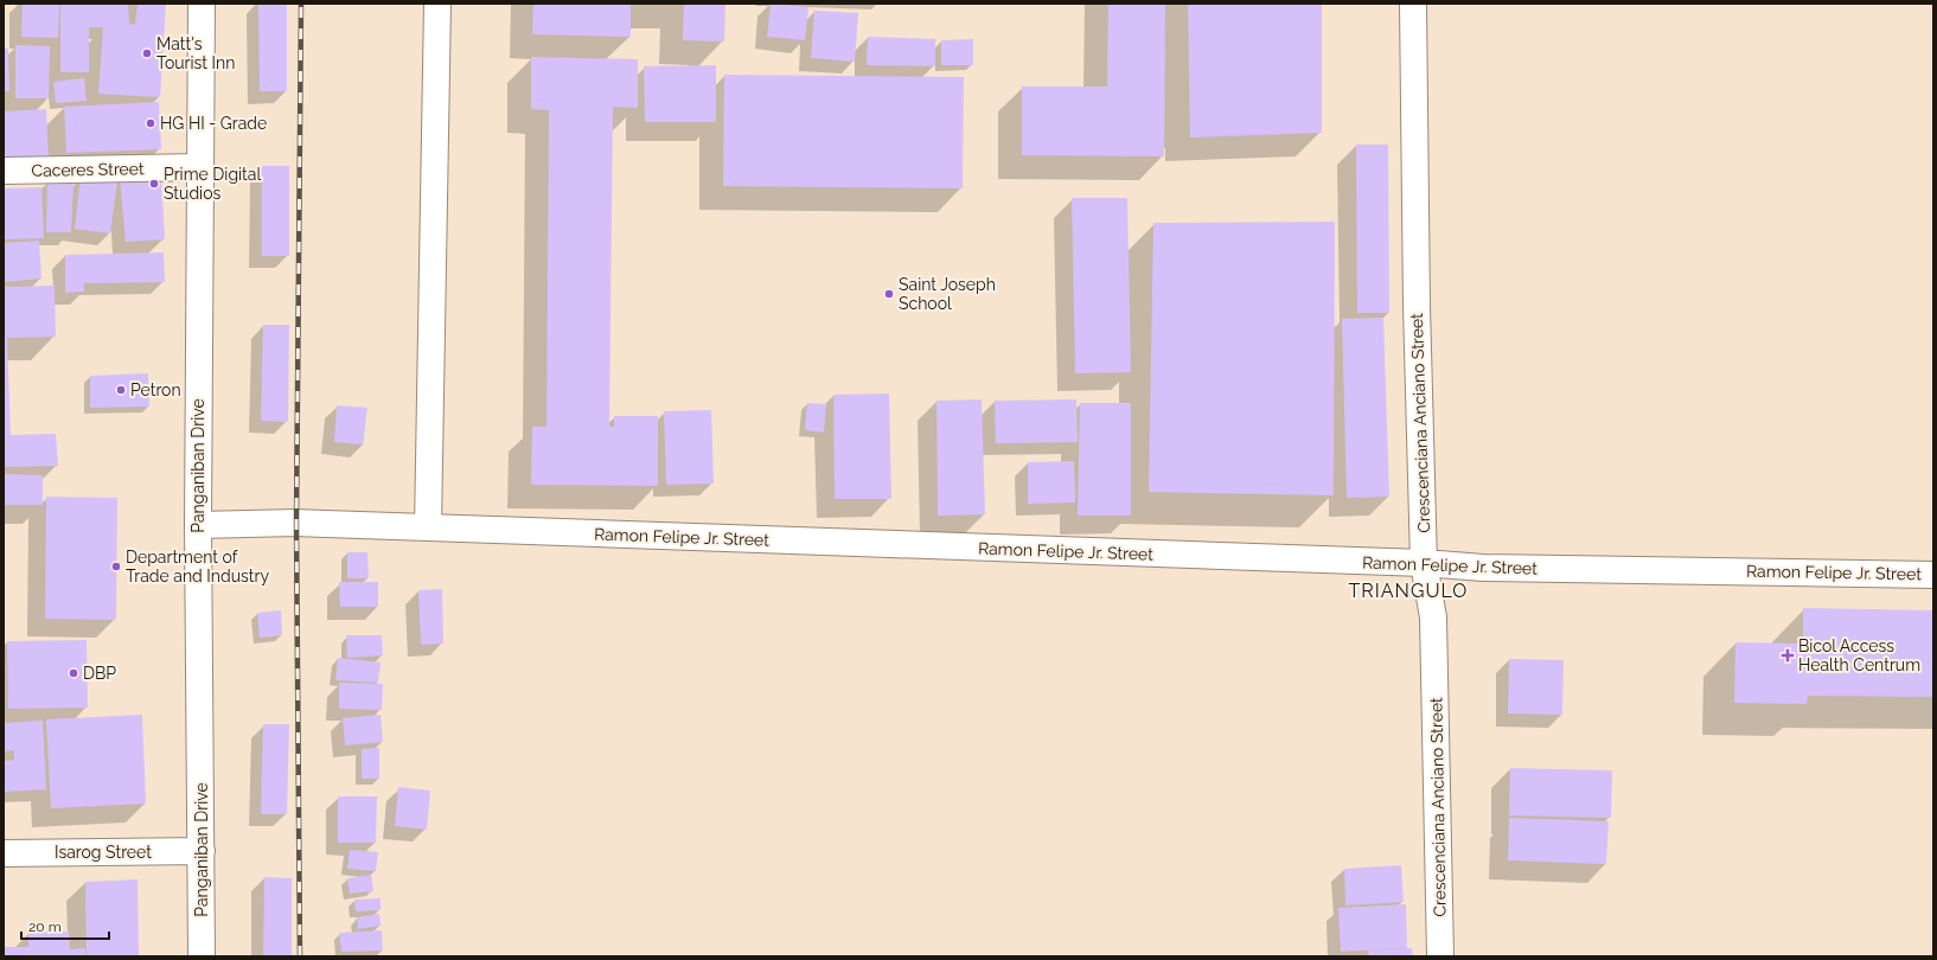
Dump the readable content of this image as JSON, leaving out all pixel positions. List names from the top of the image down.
{
  "streets": {
    "street": [
      "Caceres Street",
      "Crescenciana Anciano Street",
      "Panganiban Drive",
      "Ramon Felipe Jr. Street",
      "Isarog Street"
    ]
  },
  "crossings": [
    ["Caceres Street", "Panganiban Drive"],
    ["Crescenciana Anciano Street", "Ramon Felipe Jr. Street"],
    ["Panganiban Drive", "Ramon Felipe Jr. Street"],
    ["Panganiban Drive", "Isarog Street"]
  ],
  "districts": ["TRIANGULO"],
  "places": {
    "other": [
      "Matt's Tourist Inn",
      "HG HI - Grade",
      "Prime Digital Studios",
      "Saint Joseph School",
      "Petron",
      "Department of Trade and Industry",
      "DBP"
    ],
    "health": ["Bicol Access Health Centrum"]
  },
  "scale_bar": "20 m"
}
